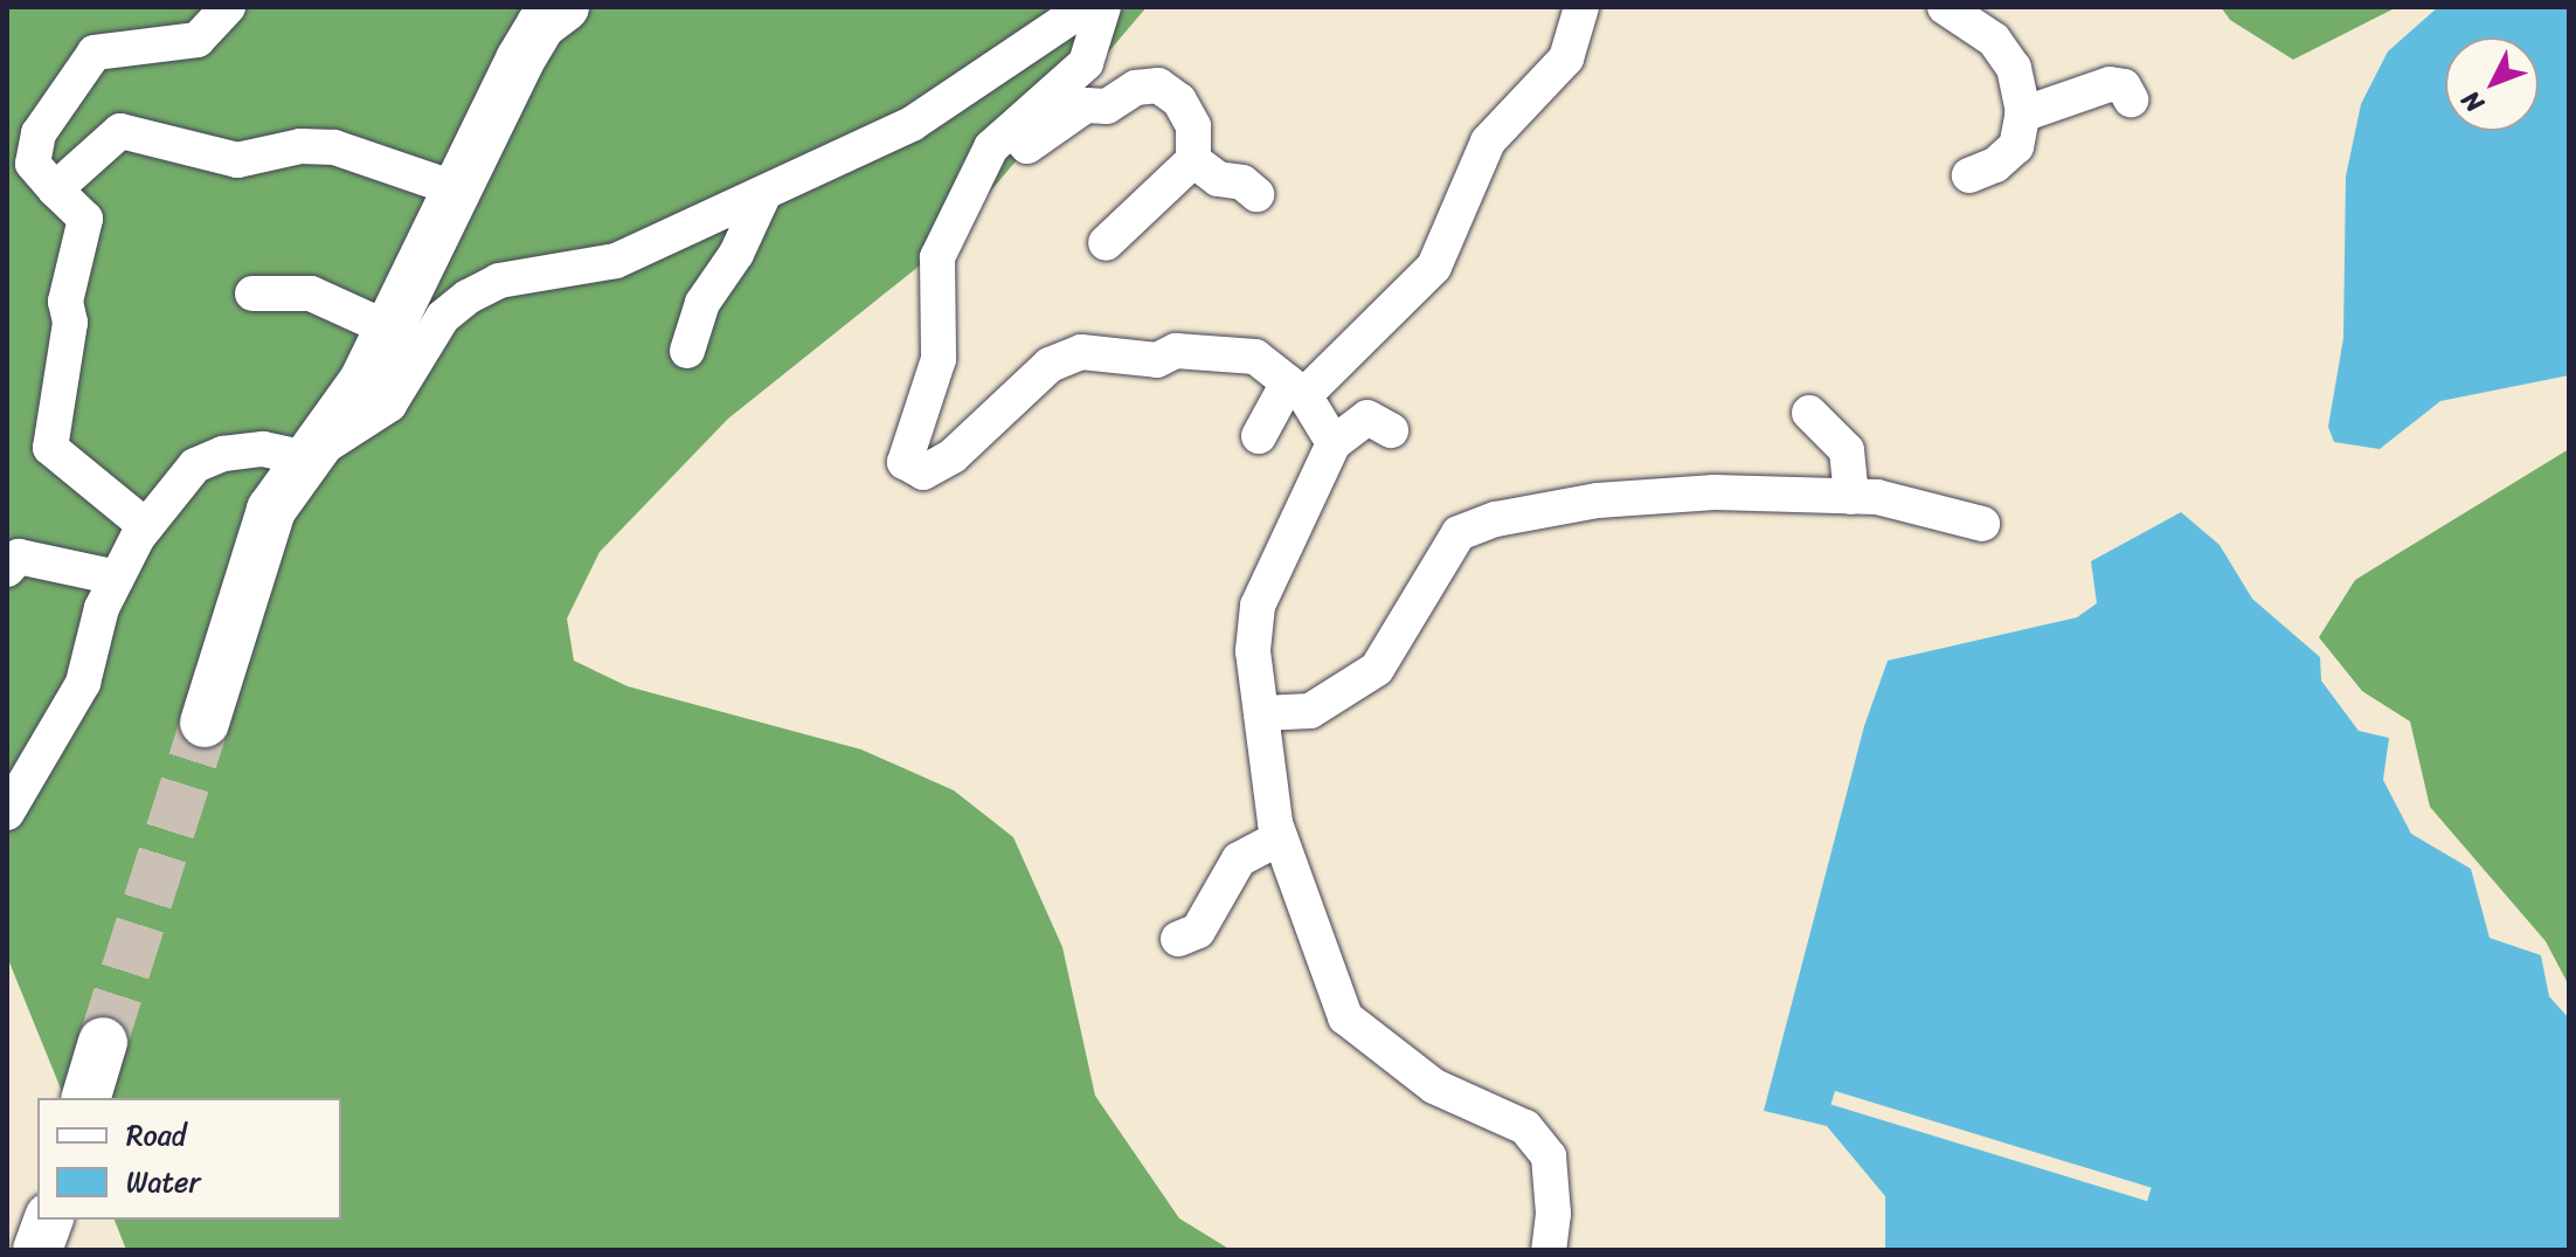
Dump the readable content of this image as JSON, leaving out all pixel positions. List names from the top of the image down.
{
  "legend": ["Road", "Water"],
  "north": "bottom left"
}
